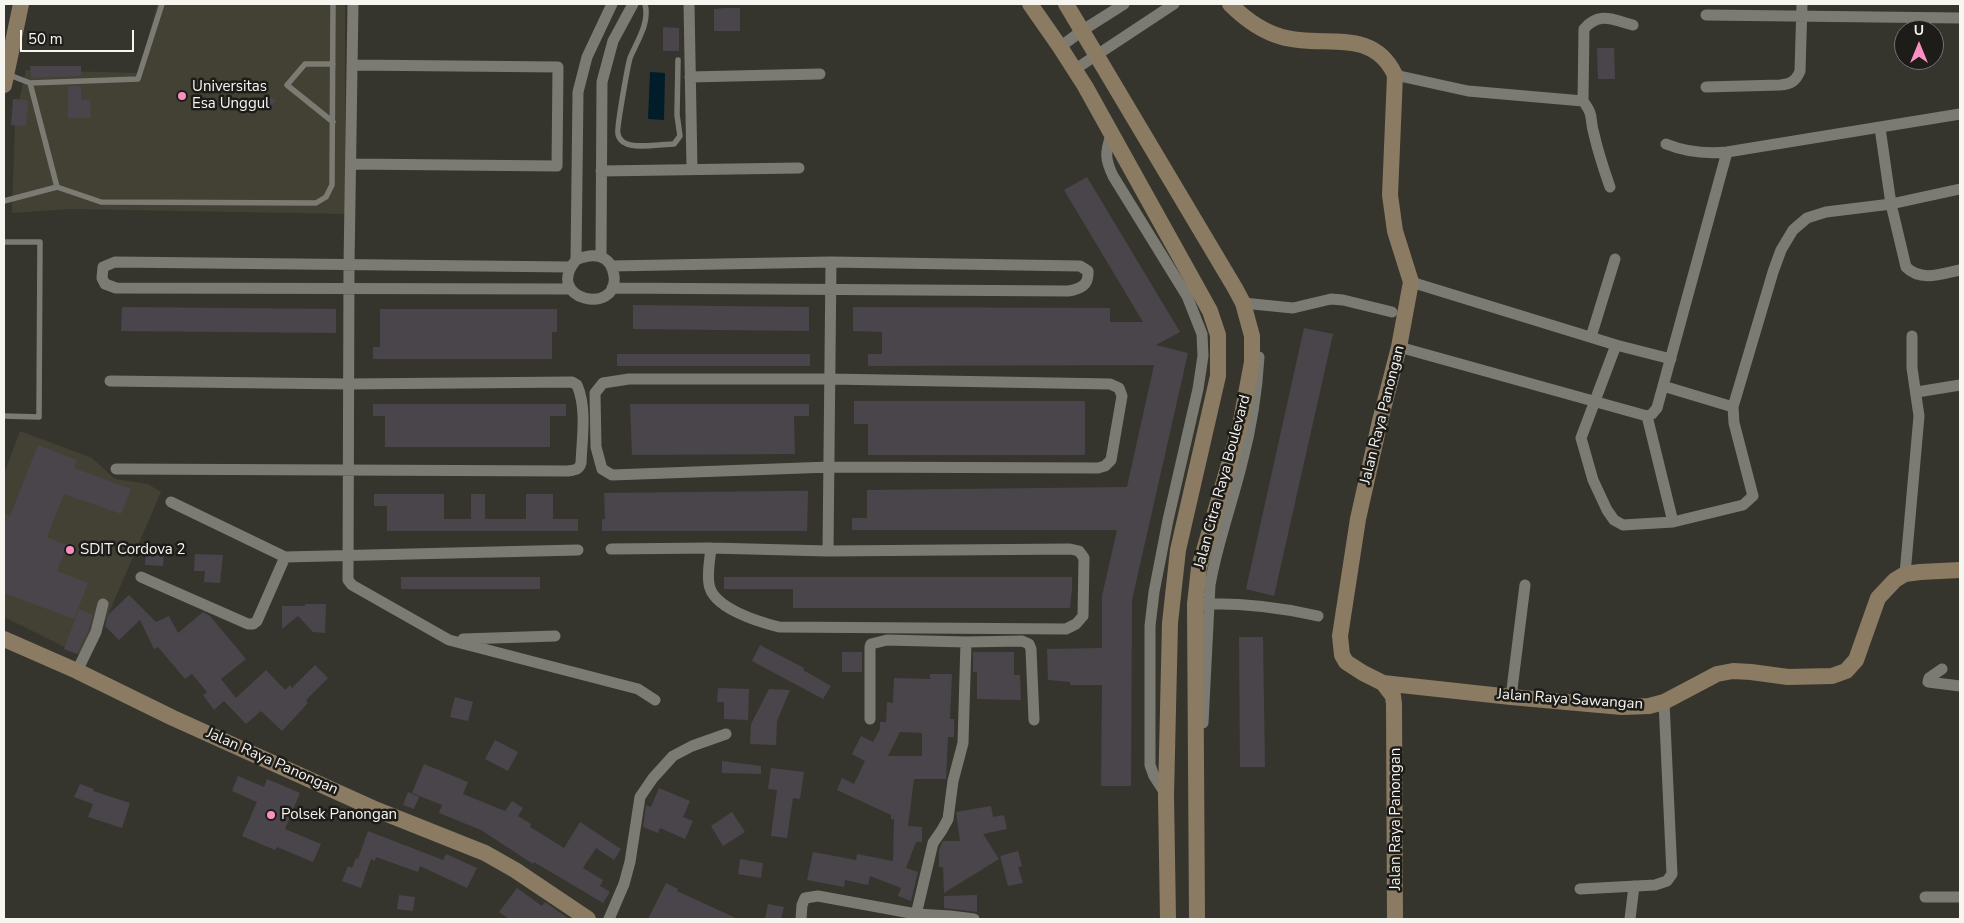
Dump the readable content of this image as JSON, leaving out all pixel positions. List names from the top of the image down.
{
  "streets": {
    "street": ["Jalan Raya Panongan", "Jalan Citra Raya Boulevard", "Jalan Raya Sawangan"]
  },
  "crossings": [
    ["Jalan Raya Panongan", "Jalan Raya Sawangan"]
  ],
  "places": ["Universitas Esa Unggul", "SDIT Cordova 2", "Polsek Panongan"],
  "scale_bar": "50 m",
  "north": "top"
}
